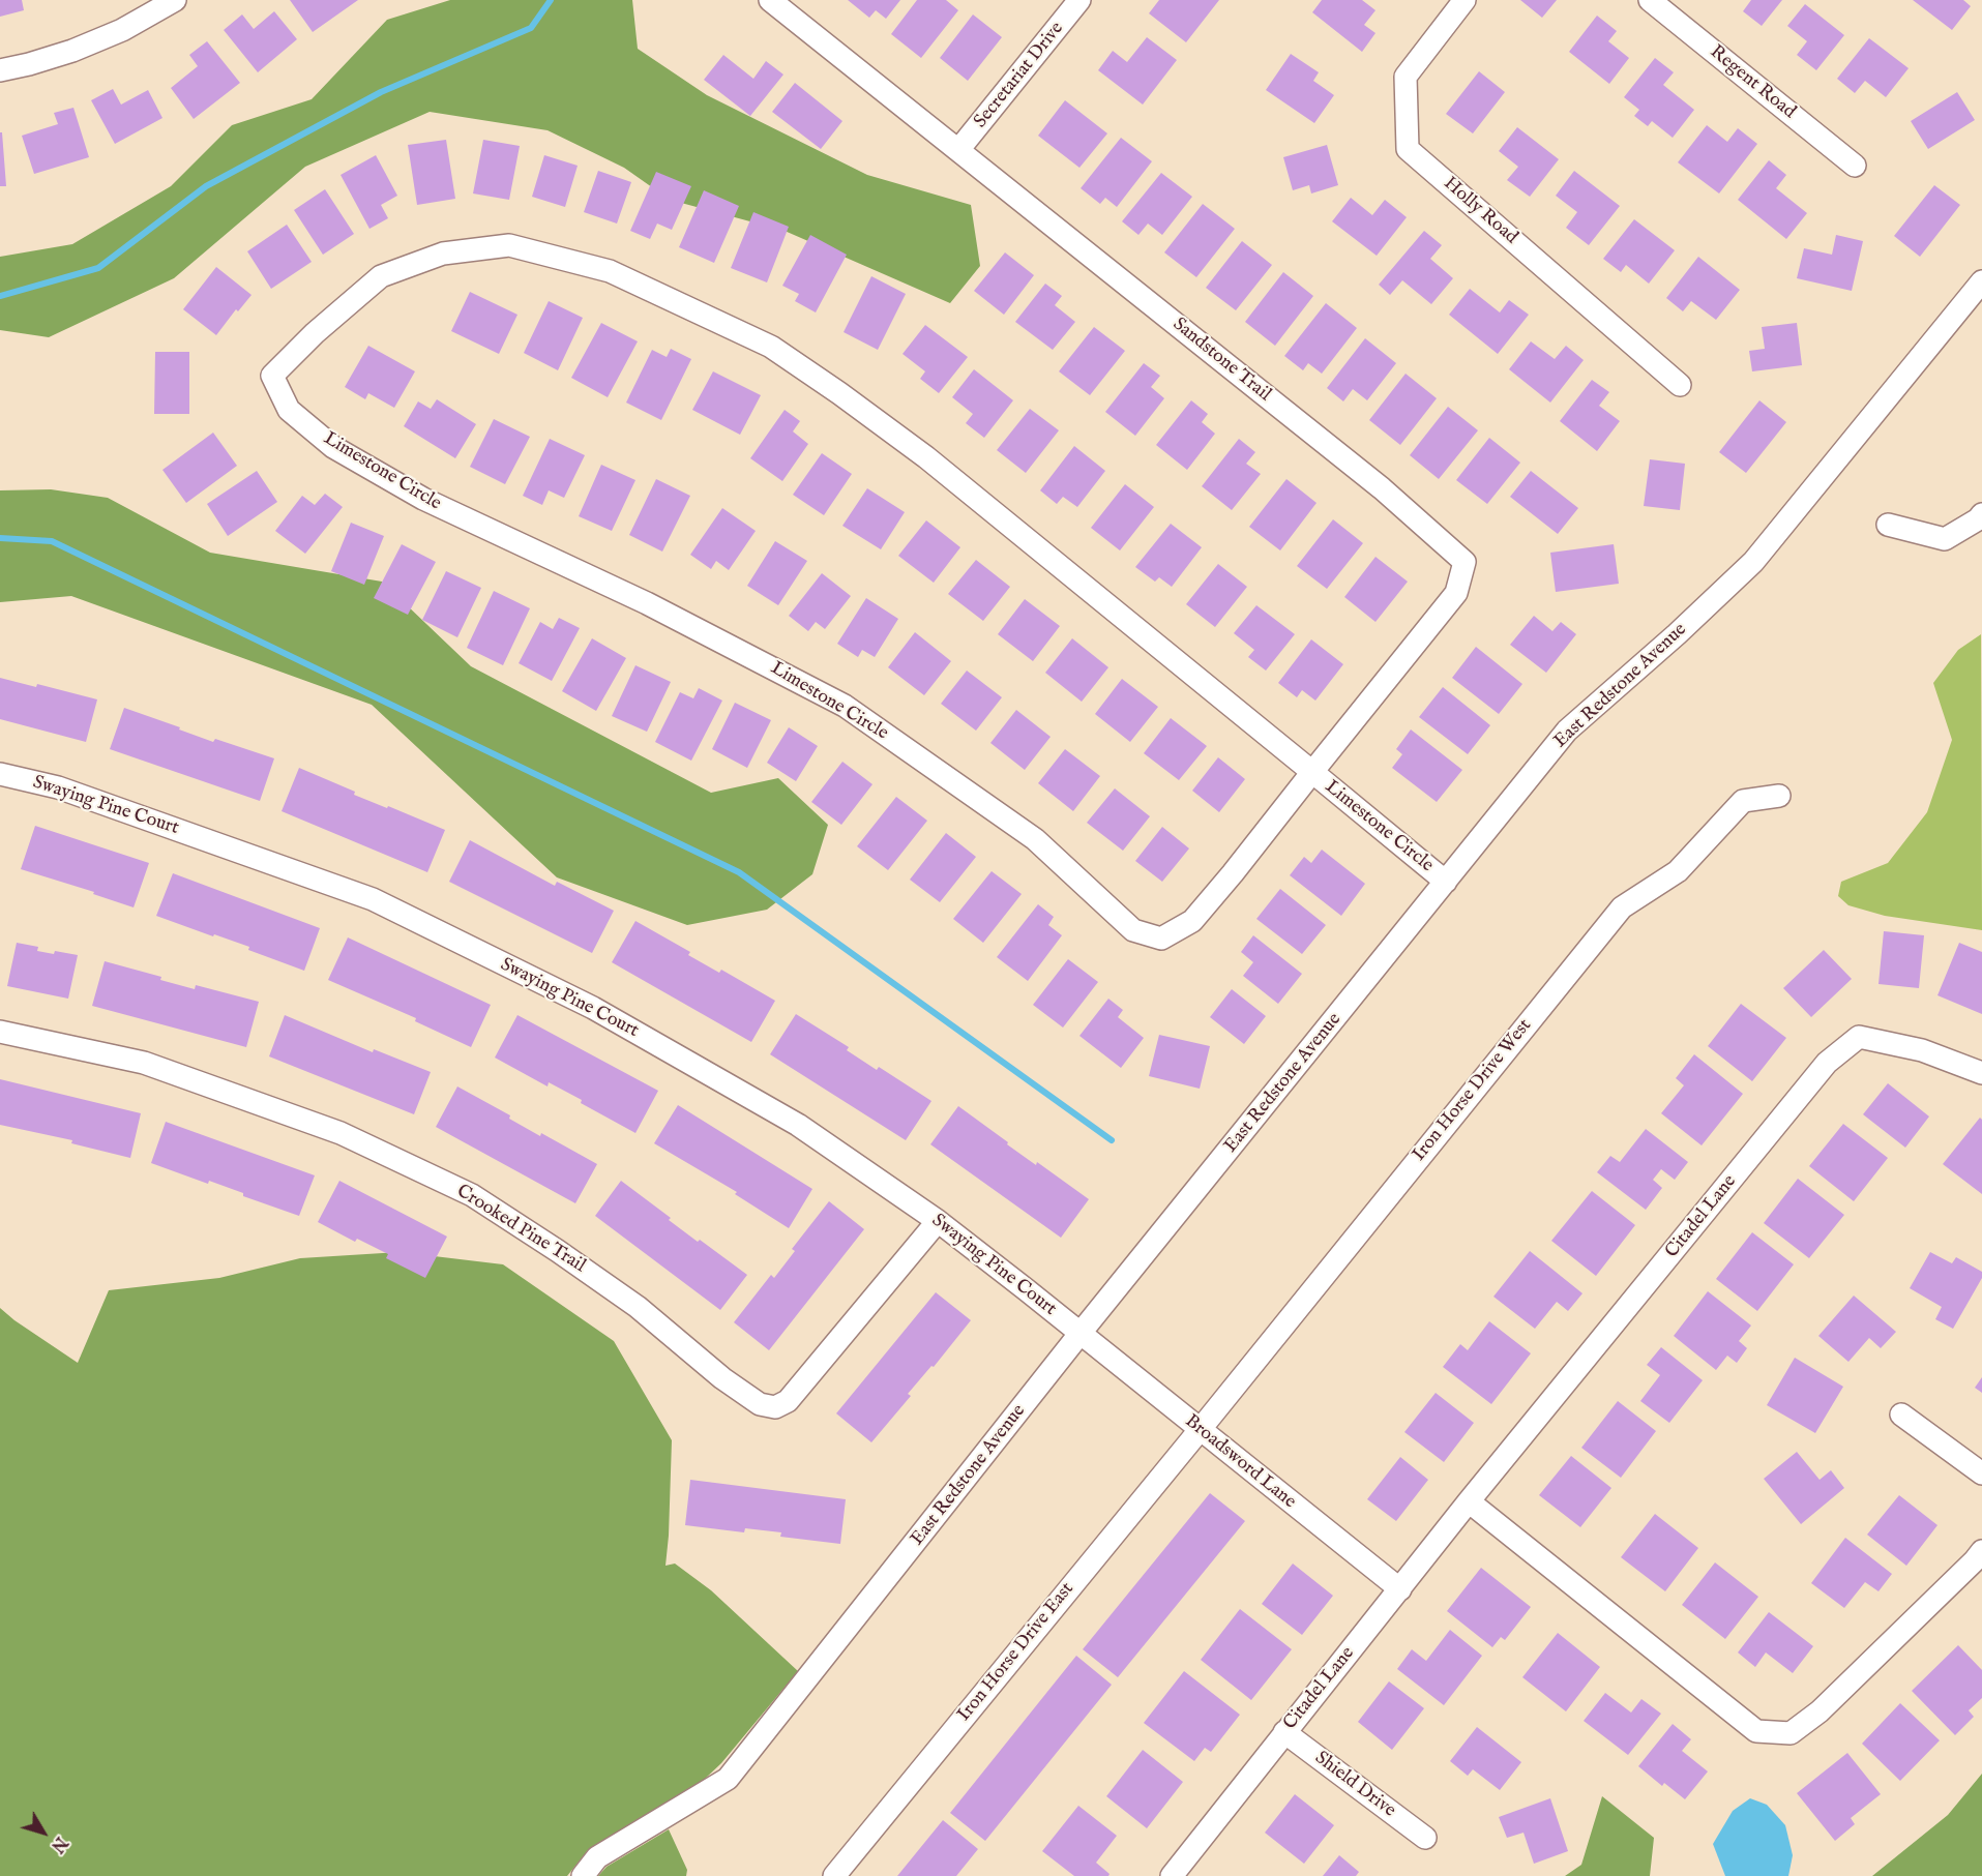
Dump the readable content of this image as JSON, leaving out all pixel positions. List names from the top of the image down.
{
  "streets": {
    "street": [
      "Secretariat Drive",
      "Regent Road",
      "Holly Road",
      "Sandstone Trail",
      "Limestone Circle",
      "East Redstone Avenue",
      "Swaying Pine Court",
      "Iron Horse Drive West",
      "Citadel Lane",
      "Crooked Pine Trail",
      "Broadsword Lane",
      "Iron Horse Drive East",
      "Shield Drive"
    ]
  },
  "crossings": [
    ["Secretariat Drive", "Sandstone Trail"],
    ["Sandstone Trail", "Limestone Circle"],
    ["Limestone Circle", "East Redstone Avenue"],
    ["East Redstone Avenue", "Swaying Pine Court"],
    ["East Redstone Avenue", "Broadsword Lane"],
    ["Swaying Pine Court", "Crooked Pine Trail"],
    ["Swaying Pine Court", "Broadsword Lane"],
    ["Iron Horse Drive West", "Broadsword Lane"],
    ["Iron Horse Drive West", "Iron Horse Drive East"],
    ["Citadel Lane", "Broadsword Lane"],
    ["Citadel Lane", "Shield Drive"],
    ["Broadsword Lane", "Iron Horse Drive East"]
  ],
  "north": "bottom right"
}
